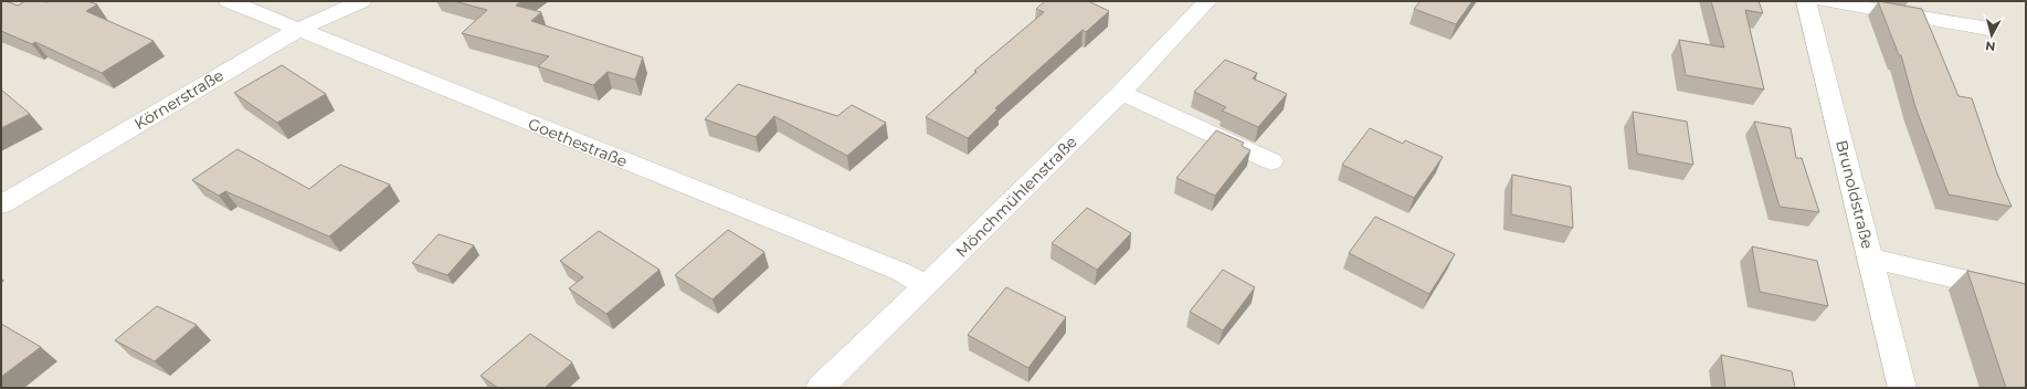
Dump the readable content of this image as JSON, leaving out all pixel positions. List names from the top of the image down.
{
  "streets": {
    "street": [
      "Körnerstraße",
      "Goethestraße",
      "Brunoldstraße",
      "Mönchmühlenstraße"
    ]
  },
  "crossings": [
    ["Körnerstraße", "Goethestraße"],
    ["Goethestraße", "Mönchmühlenstraße"]
  ],
  "north": "bottom"
}
